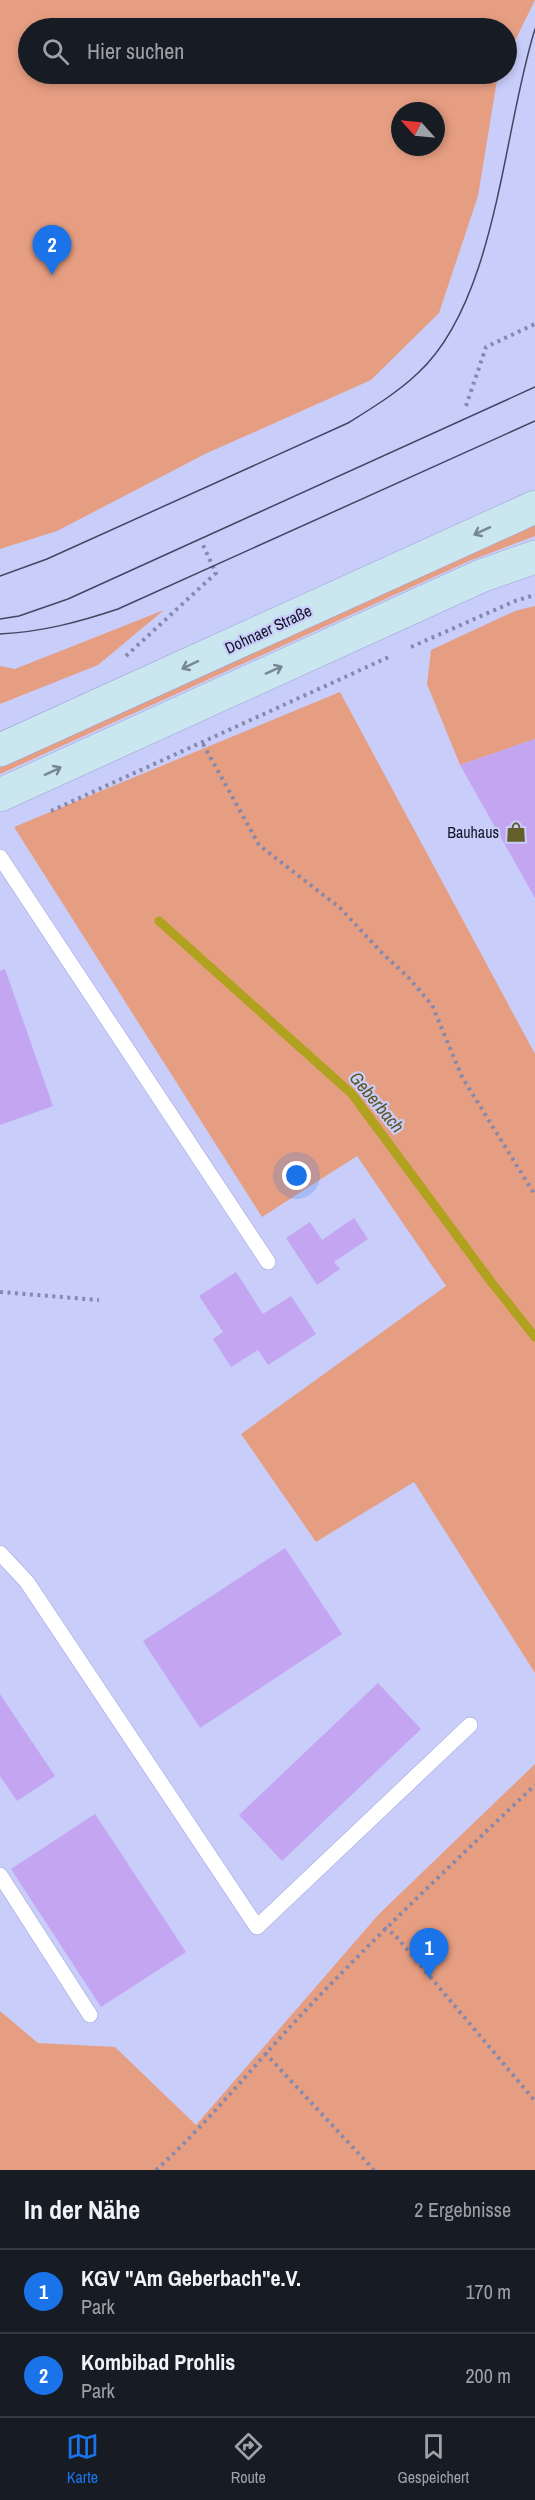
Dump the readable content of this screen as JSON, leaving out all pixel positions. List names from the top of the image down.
{
  "streets": {
    "main road": ["Dohnaer Straße"]
  },
  "water": ["Geberbach"],
  "places": {
    "shop": ["Bauhaus"]
  },
  "north": "top left",
  "page": {
    "search": "Hier suchen",
    "pins": ["2", "1"],
    "heading": ["In der Nähe", "2 Ergebnisse"],
    "list": [
      {
        "mark": "1",
        "name": "KGV \"Am Geberbach\"e.V.",
        "note": "Park",
        "value": "170 m"
      },
      {
        "mark": "2",
        "name": "Kombibad Prohlis",
        "note": "Park",
        "value": "200 m"
      }
    ],
    "nav": ["Karte", "Route", "Gespeichert"]
  }
}
